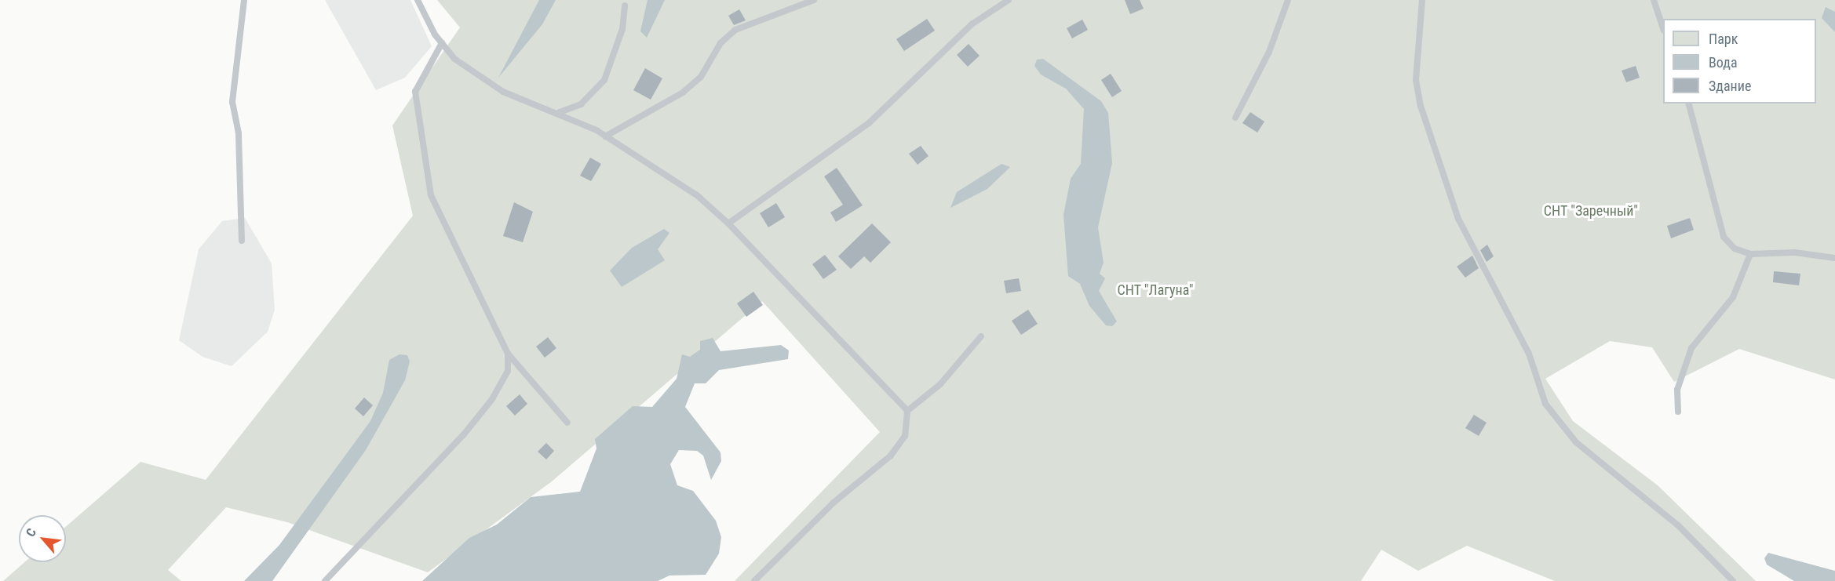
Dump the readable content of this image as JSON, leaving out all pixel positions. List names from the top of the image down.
{
  "parks": ["СНТ \"Заречный\"", "СНТ \"Лагуна\""],
  "legend": ["Парк", "Вода", "Здание"],
  "north": "top left"
}
